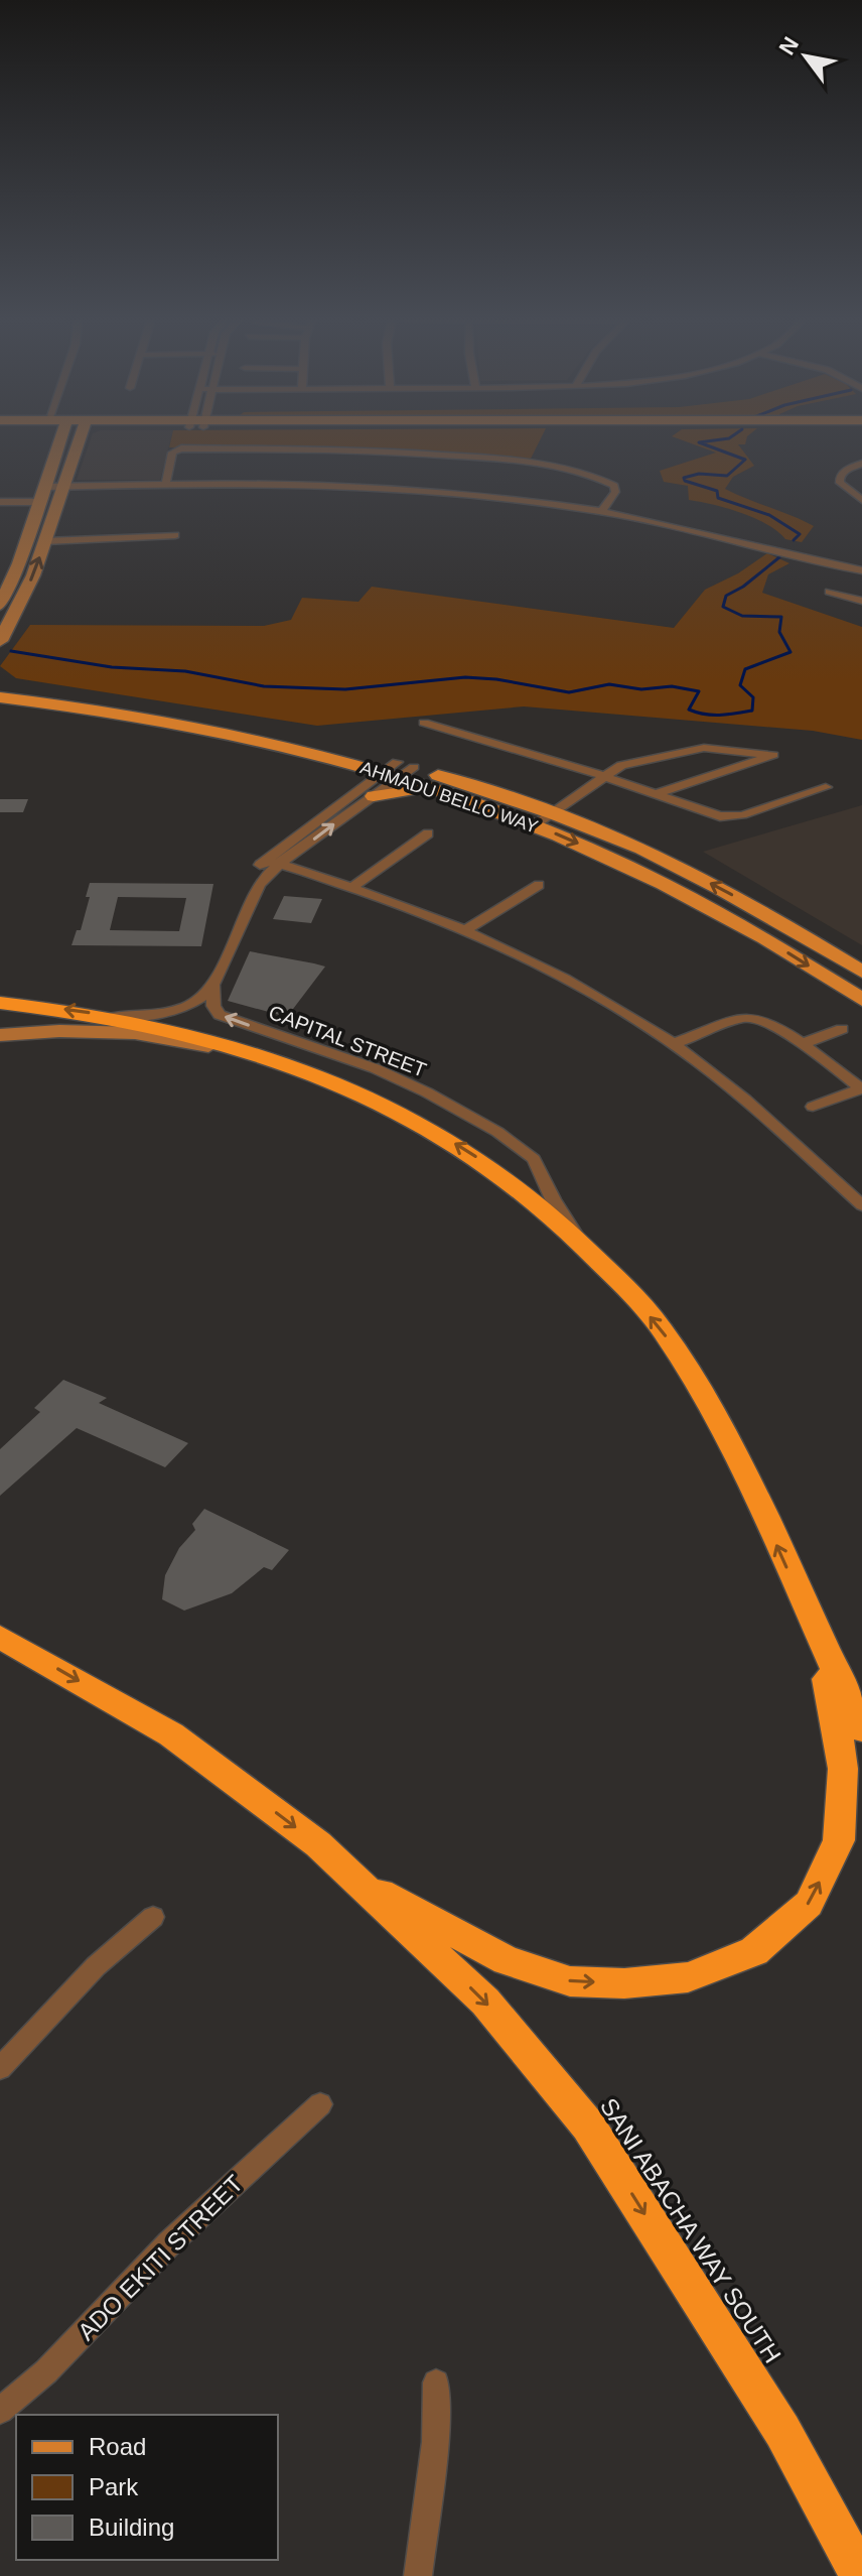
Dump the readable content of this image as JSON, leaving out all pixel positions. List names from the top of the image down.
{
  "streets": {
    "highway": ["SANI ABACHA WAY SOUTH"],
    "main road": ["AHMADU BELLO WAY"],
    "street": ["CAPITAL STREET", "ADO EKITI STREET"]
  },
  "one_way": ["CAPITAL STREET", "SANI ABACHA WAY SOUTH"],
  "legend": ["Road", "Park", "Building"],
  "north": "top left"
}
